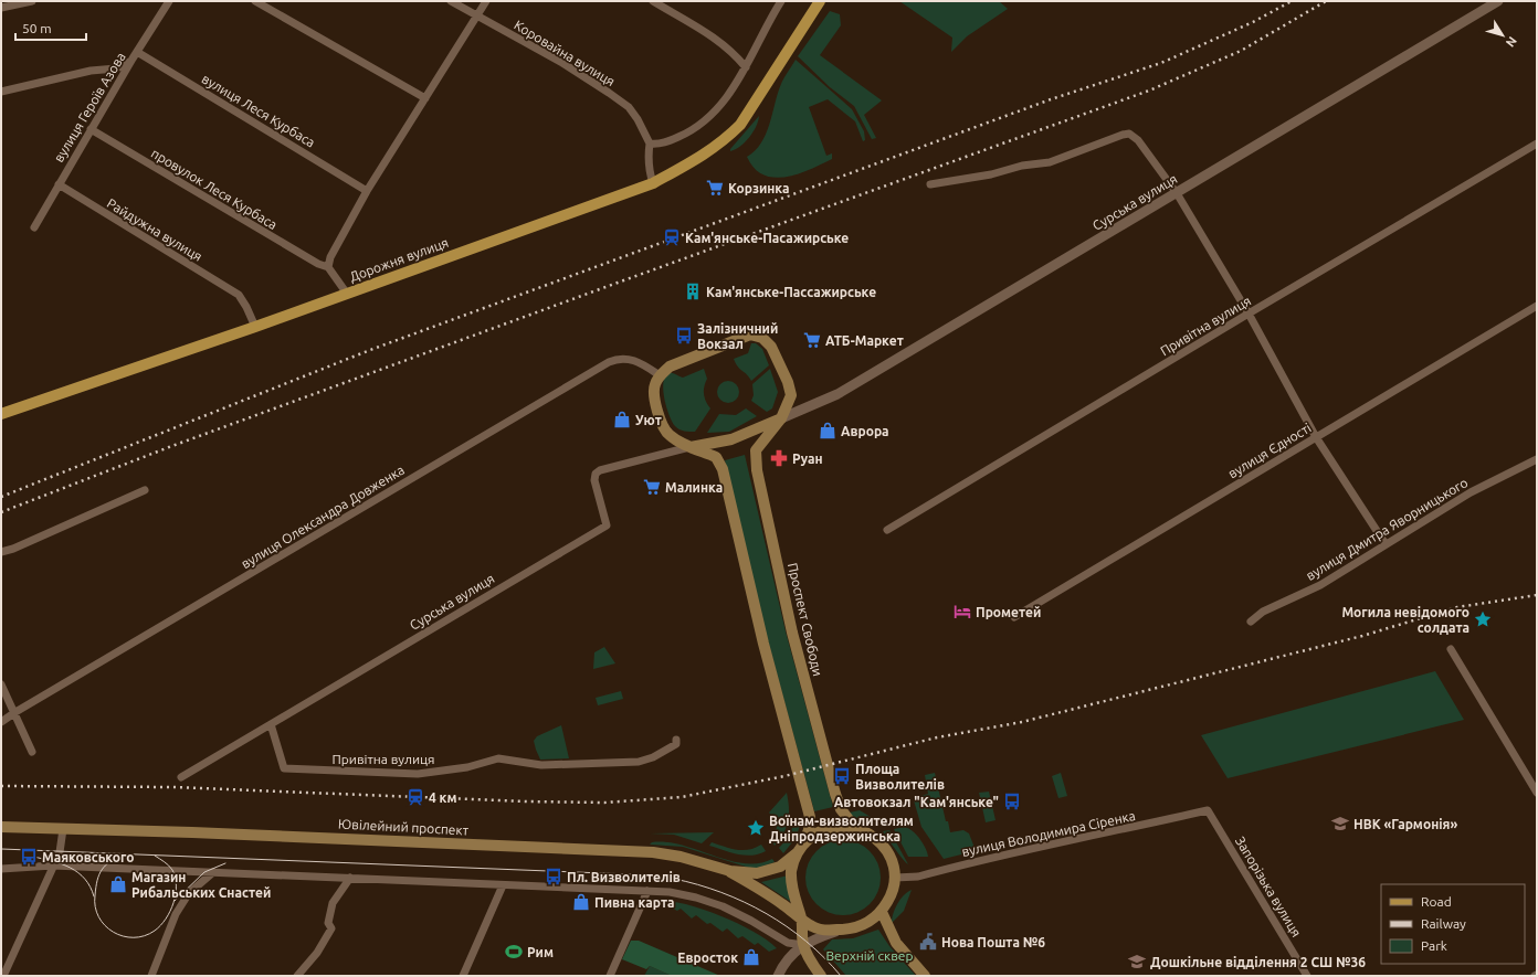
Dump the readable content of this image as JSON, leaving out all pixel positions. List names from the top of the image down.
{
  "streets": {
    "main road": ["Дорожня вулиця", "Проспект Свободи", "Ювілейний проспект"],
    "street": [
      "Коровайна вулиця",
      "вулиця Героїв Азова",
      "вулиця Леся Курбаса",
      "провулок Леся Курбаса",
      "Сурська вулиця",
      "Райдужна вулиця",
      "Привітна вулиця",
      "вулиця Єдності",
      "вулиця Олександра Довженка",
      "вулиця Дмитра Яворницького",
      "вулиця Володимира Сіренка",
      "Запорізька вулиця"
    ]
  },
  "crossings": [
    ["вулиця Героїв Азова", "вулиця Леся Курбаса"],
    ["вулиця Героїв Азова", "провулок Леся Курбаса"],
    ["вулиця Героїв Азова", "Райдужна вулиця"],
    ["Сурська вулиця", "Привітна вулиця"],
    ["Сурська вулиця", "вулиця Олександра Довженка"],
    ["Сурська вулиця", "Проспект Свободи"],
    ["Райдужна вулиця", "Дорожня вулиця"],
    ["вулиця Олександра Довженка", "Проспект Свободи"],
    ["Проспект Свободи", "Ювілейний проспект"],
    ["Проспект Свободи", "вулиця Володимира Сіренка"],
    ["Ювілейний проспект", "вулиця Володимира Сіренка"],
    ["вулиця Володимира Сіренка", "Запорізька вулиця"]
  ],
  "parks": ["Верхній сквер"],
  "places": {
    "supermarket": ["Корзинка", "АТБ-Маркет", "Малинка"],
    "station": ["Кам'янське-Пасажирське", "4 км"],
    "building": ["Кам'янське-Пассажирське"],
    "bus stop": [
      "Залізничний Вокзал",
      "Площа Визволителів",
      "Автовокзал \"Кам'янське\"",
      "Маяковського",
      "Пл. Визволителів"
    ],
    "shop": [
      "Уют",
      "Аврора",
      "Магазин Рибальських Снастей",
      "Пивна карта",
      "Евросток"
    ],
    "pharmacy": ["Руан"],
    "hotel": ["Прометей"],
    "place": ["Могила невідомого солдата", "Воїнам-визволителям Дніпродзержинська"],
    "school or university": ["НВК «Гармонія»", "Дошкільне відділення 2 СШ №36"],
    "public building": ["Нова Пошта №6"],
    "sports": ["Рим"]
  },
  "legend": ["Road", "Railway", "Park"],
  "scale_bar": "50 m",
  "north": "bottom right"
}
